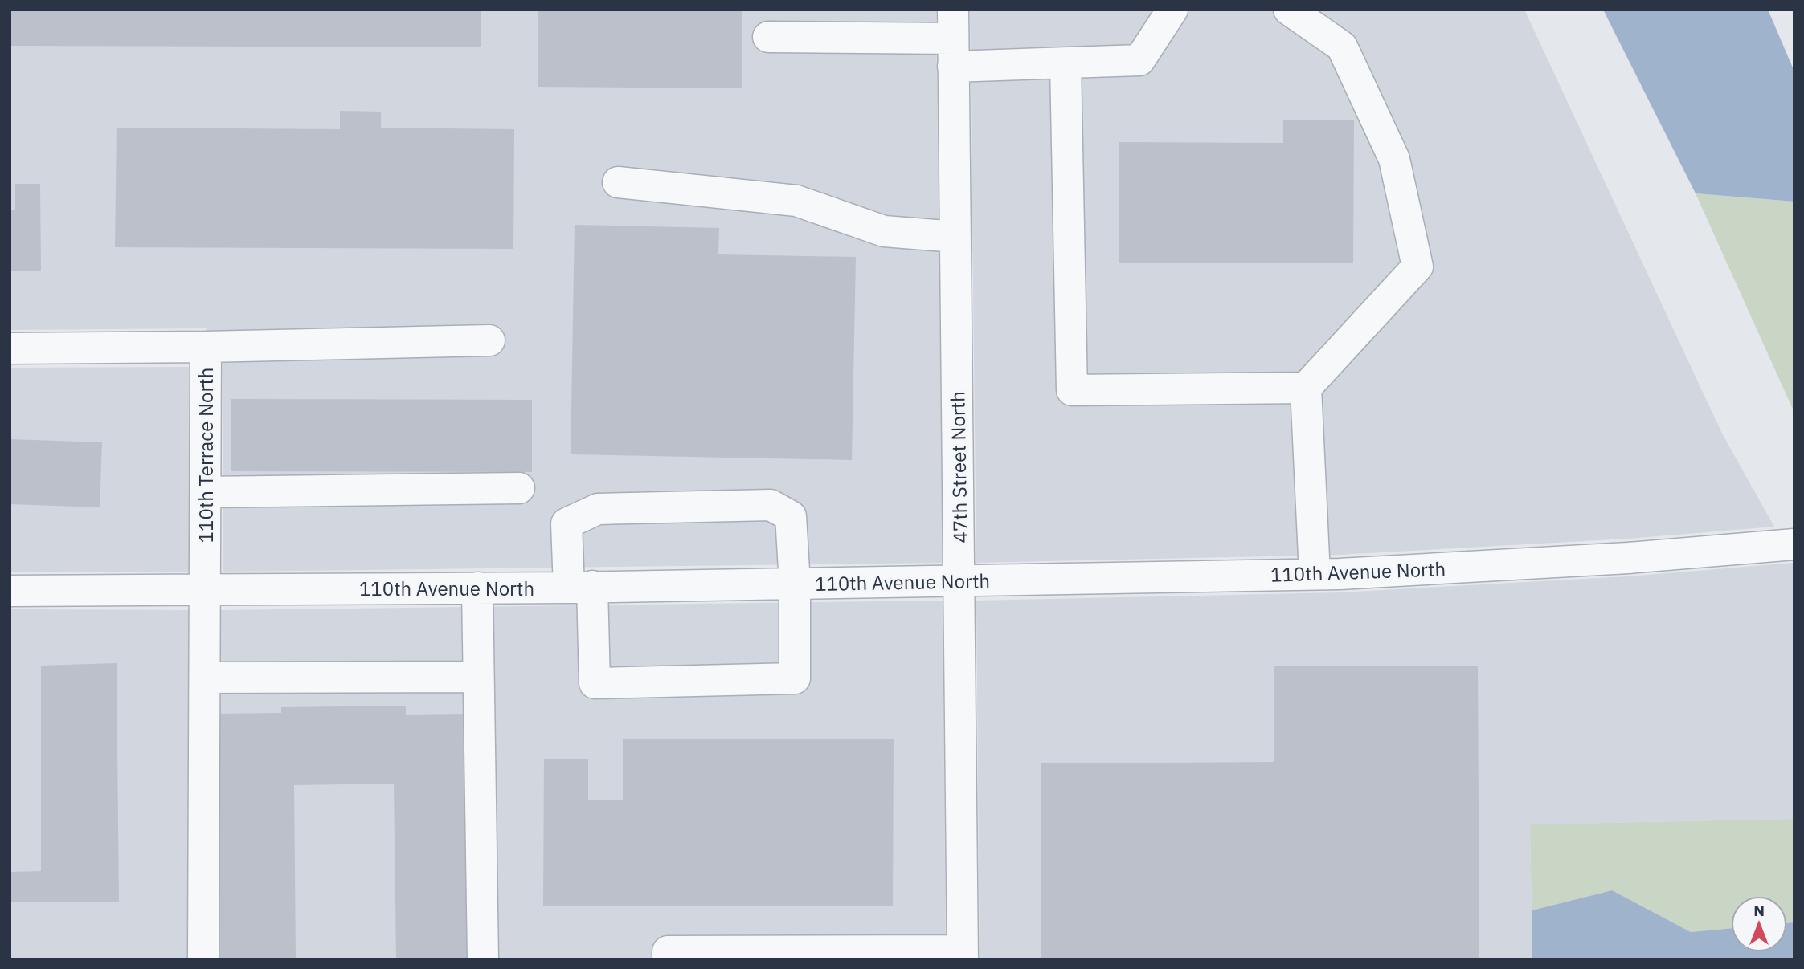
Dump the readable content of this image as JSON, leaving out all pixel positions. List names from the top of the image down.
{
  "streets": {
    "street": ["110th Terrace North", "47th Street North", "110th Avenue North"]
  },
  "crossings": [
    ["110th Terrace North", "110th Avenue North"],
    ["47th Street North", "110th Avenue North"]
  ],
  "north": "top"
}
